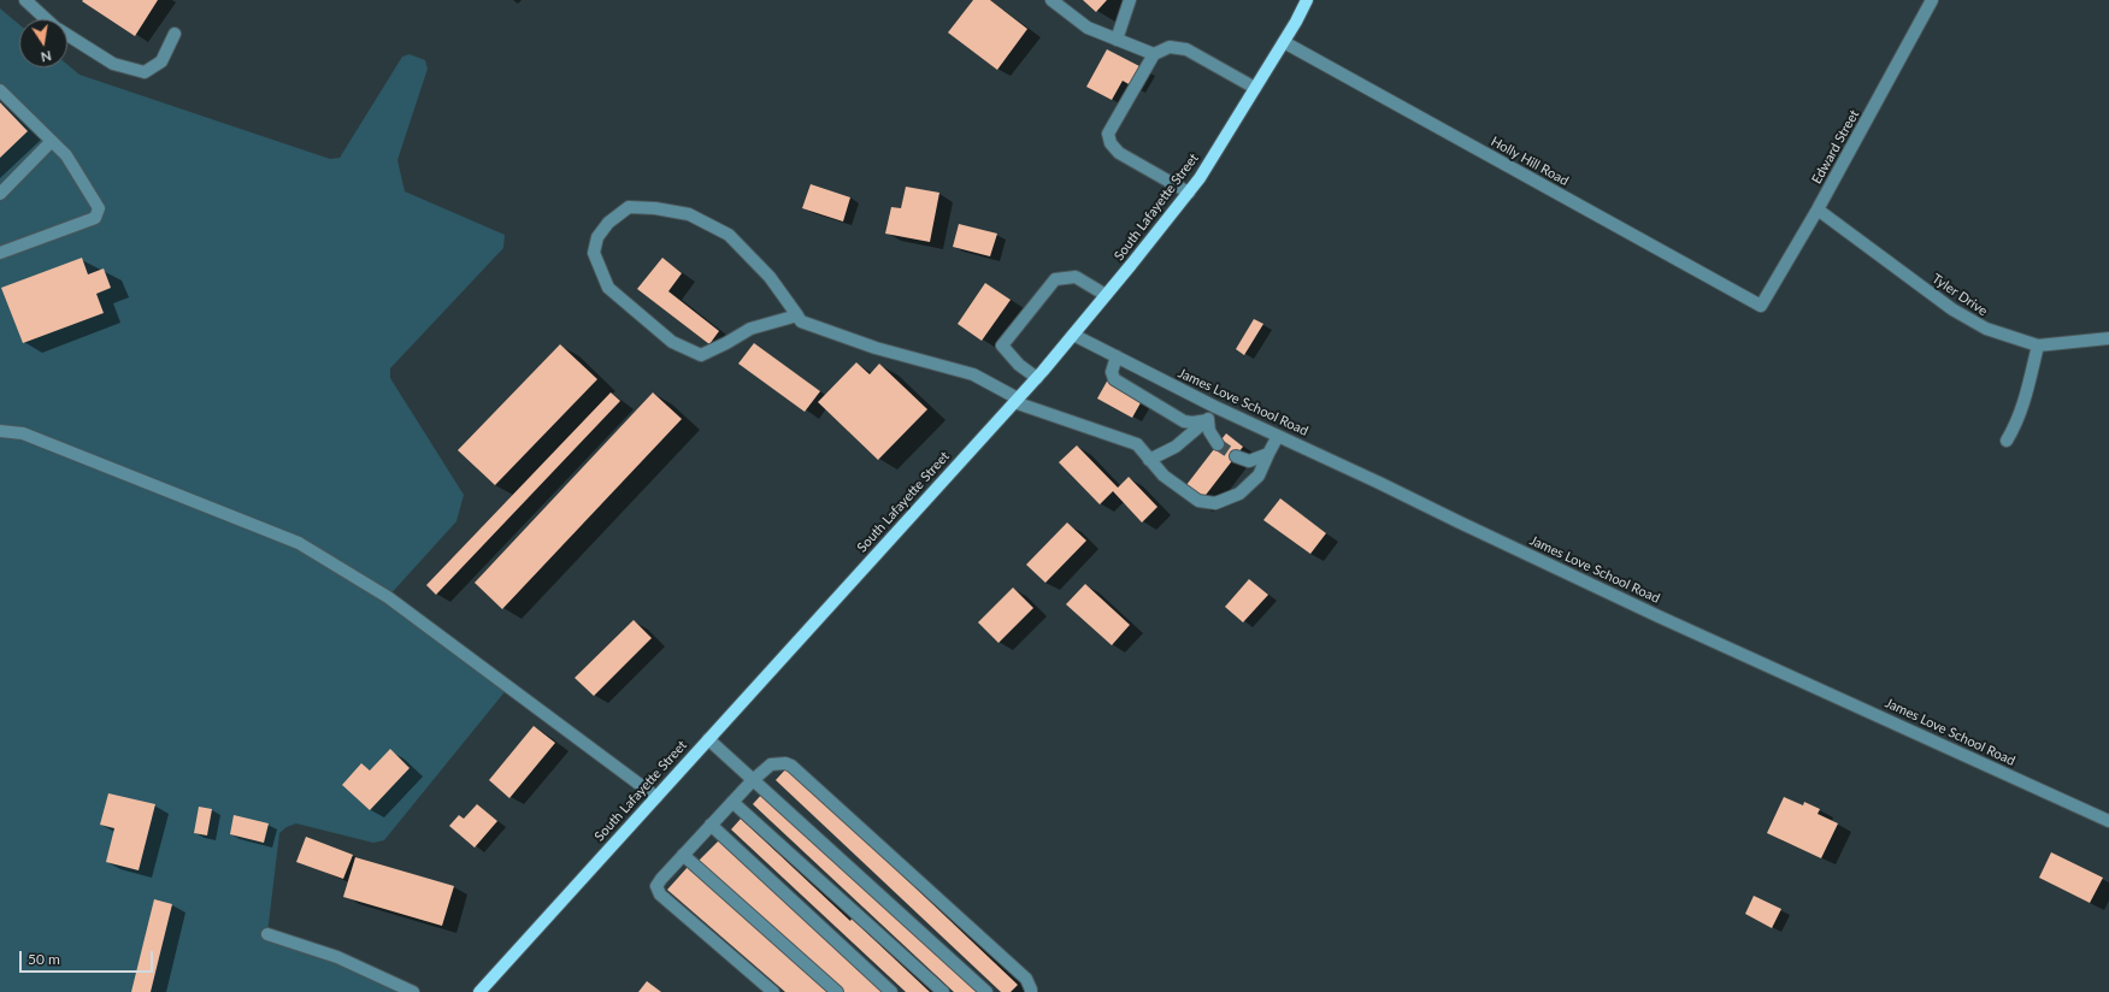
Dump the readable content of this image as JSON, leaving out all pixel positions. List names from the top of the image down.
{
  "streets": {
    "main road": ["South Lafayette Street"],
    "street": [
      "Edward Street",
      "Holly Hill Road",
      "Tyler Drive",
      "James Love School Road"
    ]
  },
  "crossings": [
    ["Edward Street", "Holly Hill Road"],
    ["Edward Street", "Tyler Drive"],
    ["Holly Hill Road", "South Lafayette Street"],
    ["South Lafayette Street", "James Love School Road"]
  ],
  "scale_bar": "50 m",
  "north": "bottom"
}
